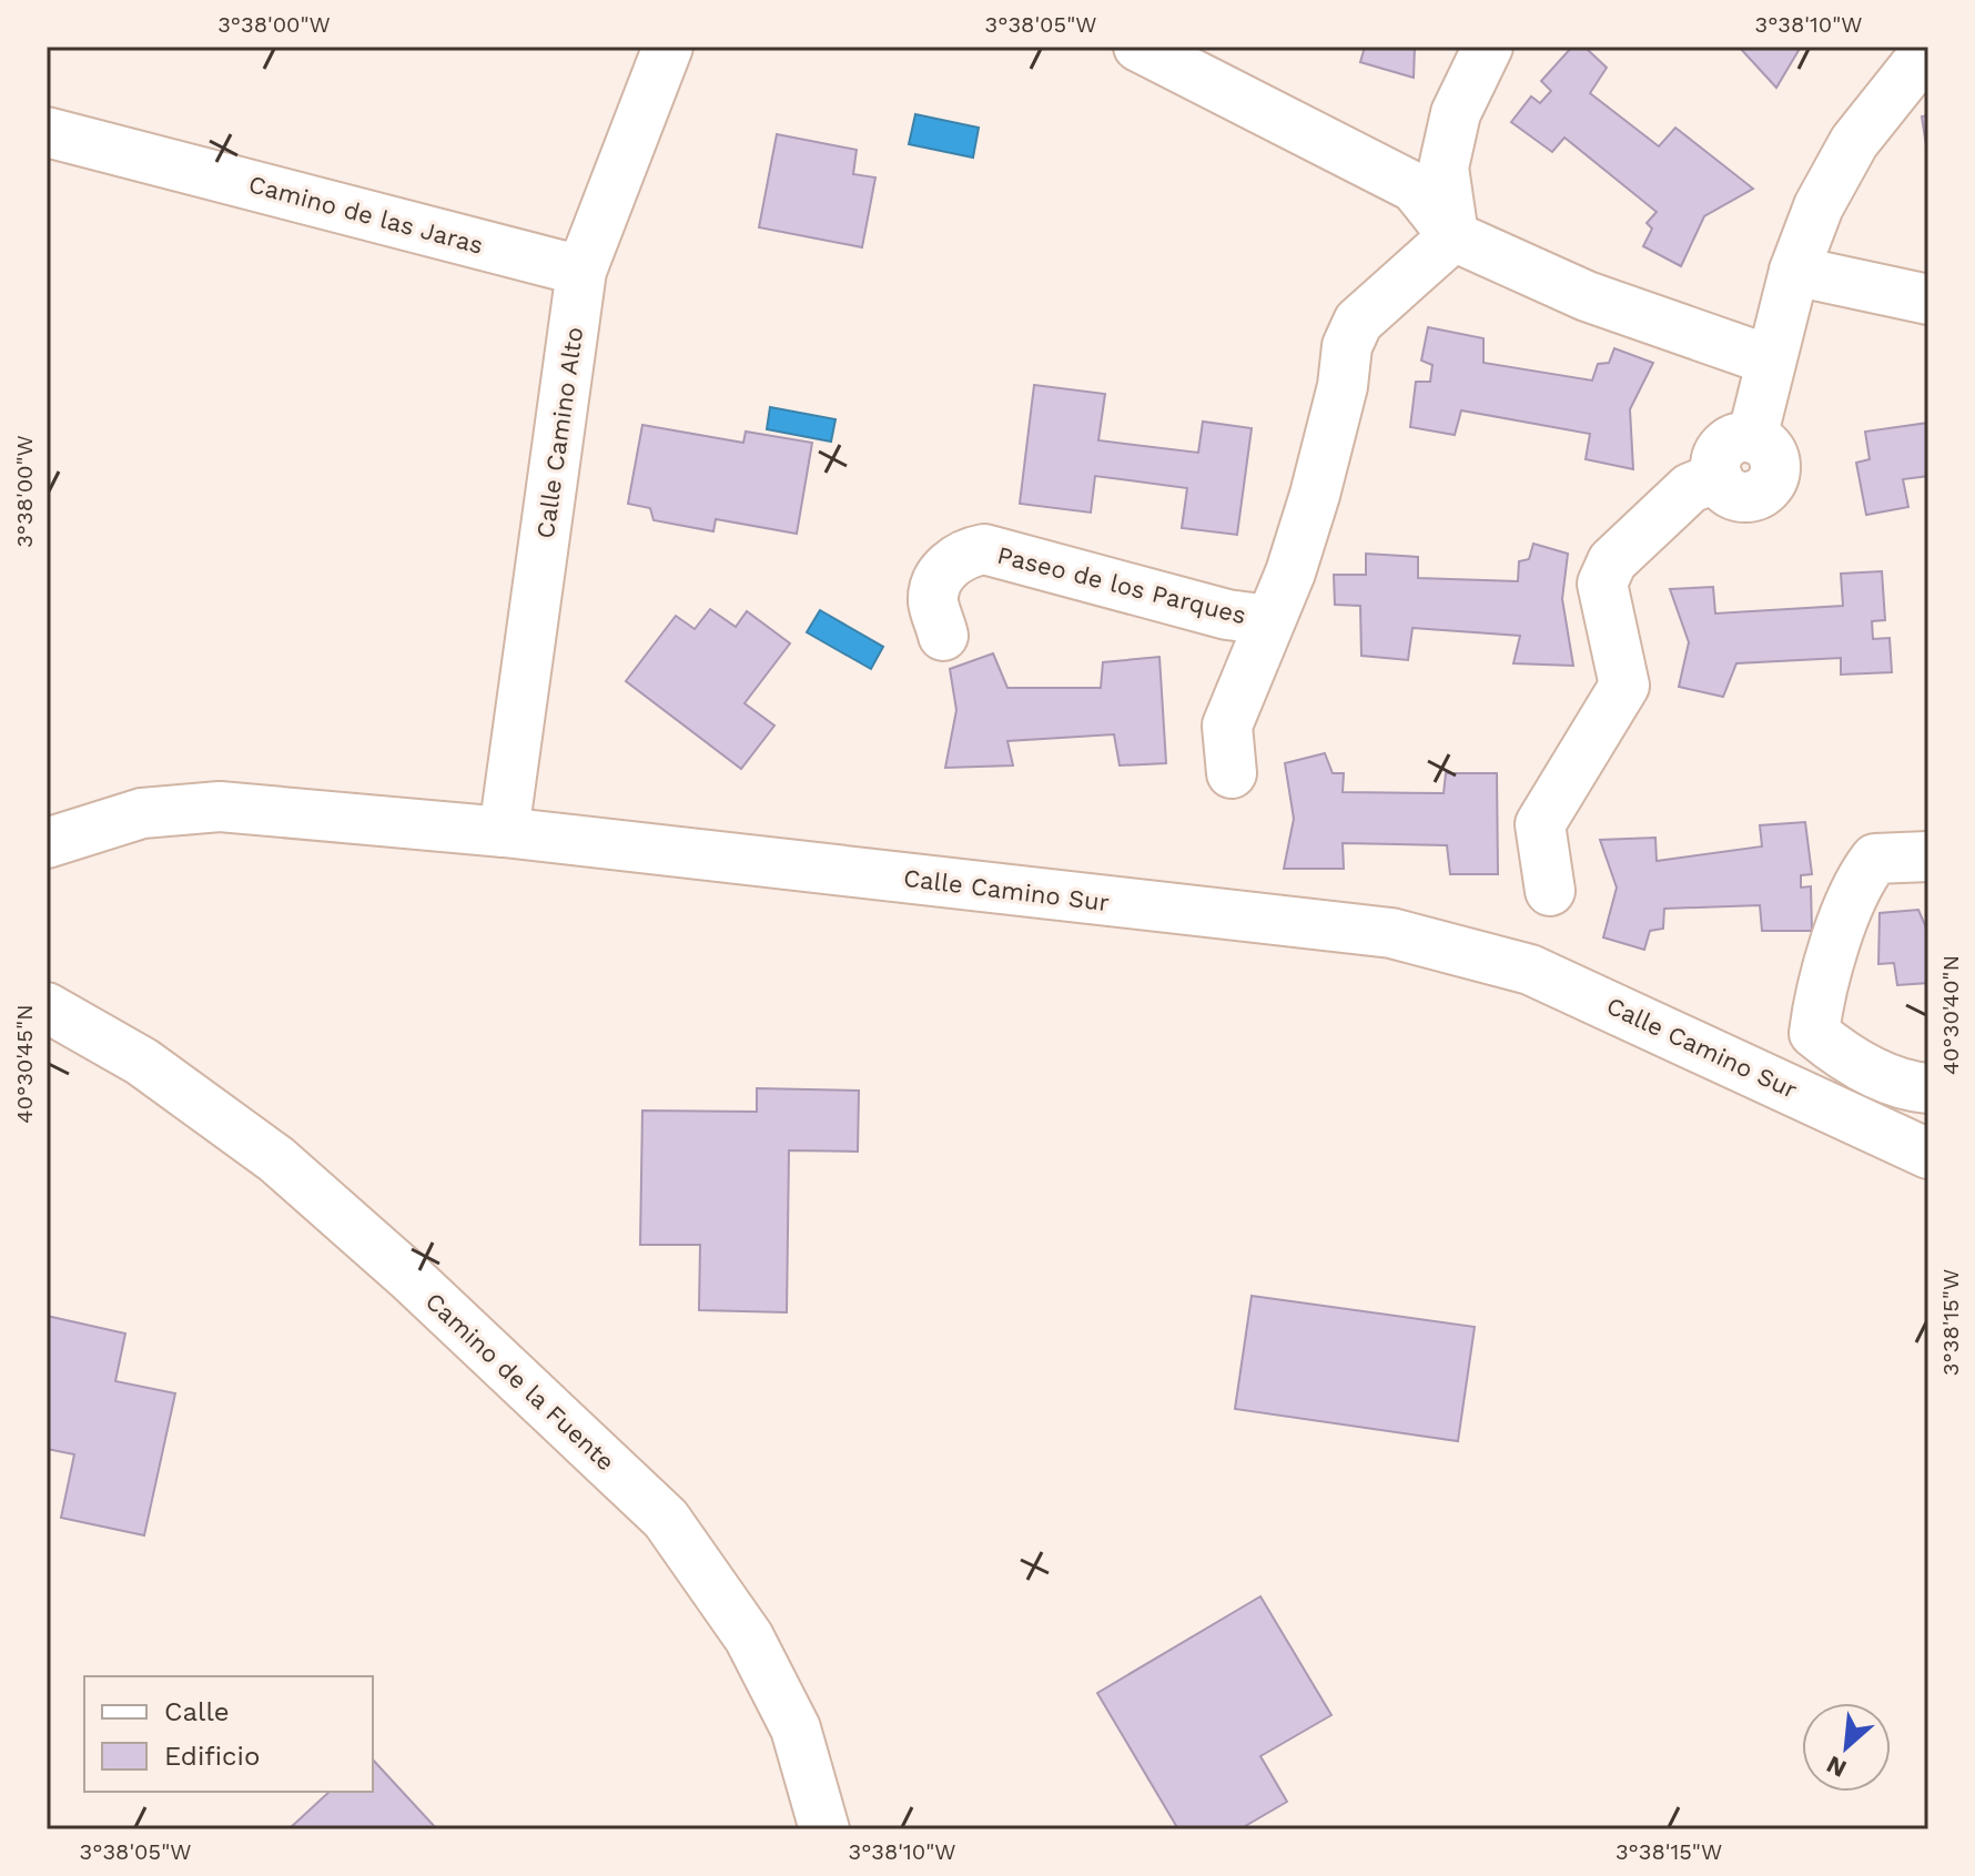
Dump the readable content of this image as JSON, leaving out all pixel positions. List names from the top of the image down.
{
  "streets": {
    "street": [
      "Camino de las Jaras",
      "Calle Camino Alto",
      "Paseo de los Parques",
      "Calle Camino Sur",
      "Camino de la Fuente"
    ]
  },
  "crossings": [
    ["Camino de las Jaras", "Calle Camino Alto"],
    ["Calle Camino Alto", "Calle Camino Sur"]
  ],
  "legend": ["Calle", "Edificio"],
  "north": "bottom left",
  "coordinates": [
    "3°38'00\"W",
    "3°38'05\"W",
    "3°38'10\"W",
    "40°30'40\"N",
    "40°30'45\"N",
    "3°38'15\"W"
  ]
}
